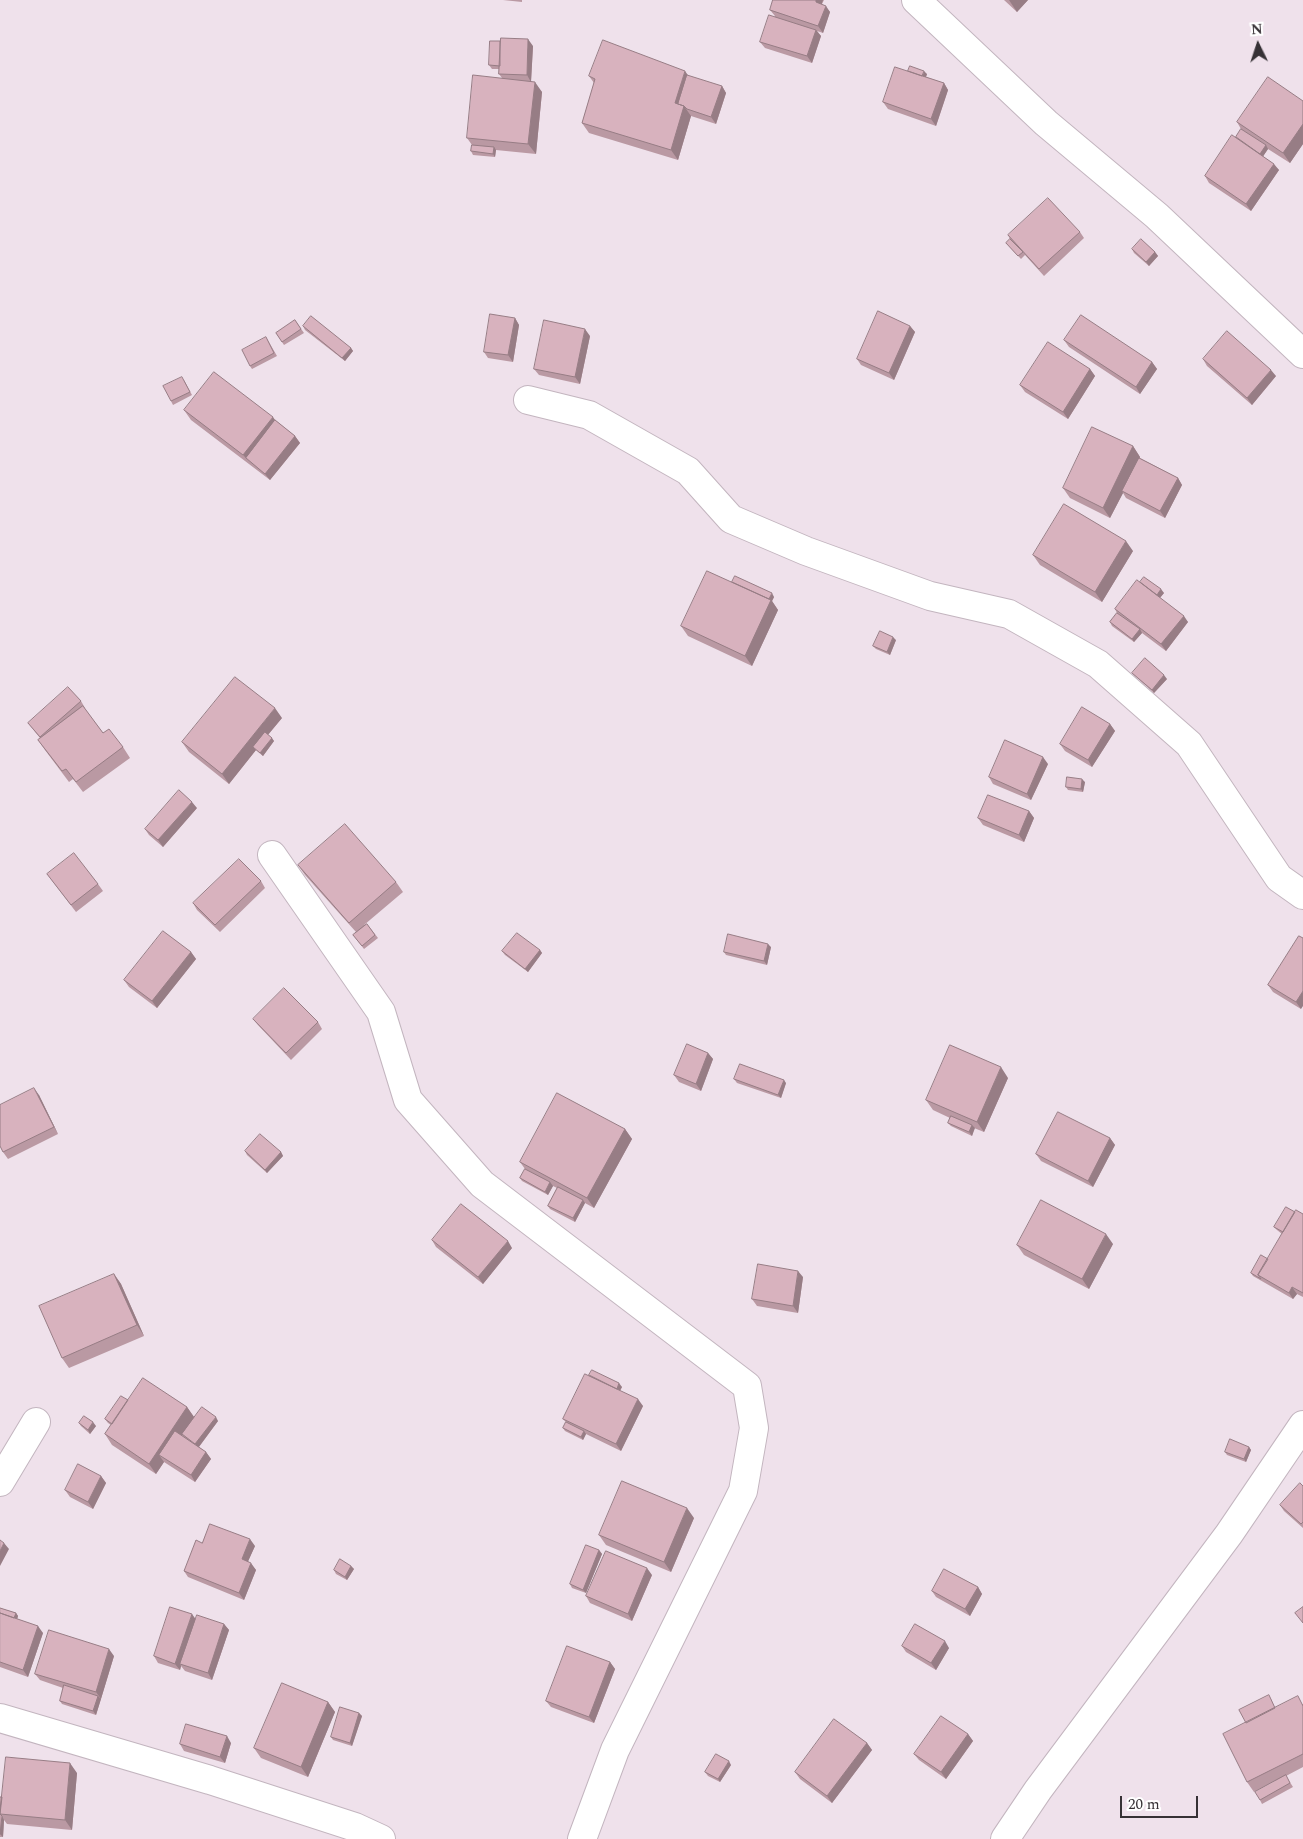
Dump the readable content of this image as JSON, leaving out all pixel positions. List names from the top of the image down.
{
  "scale_bar": "20 m",
  "north": "top"
}
